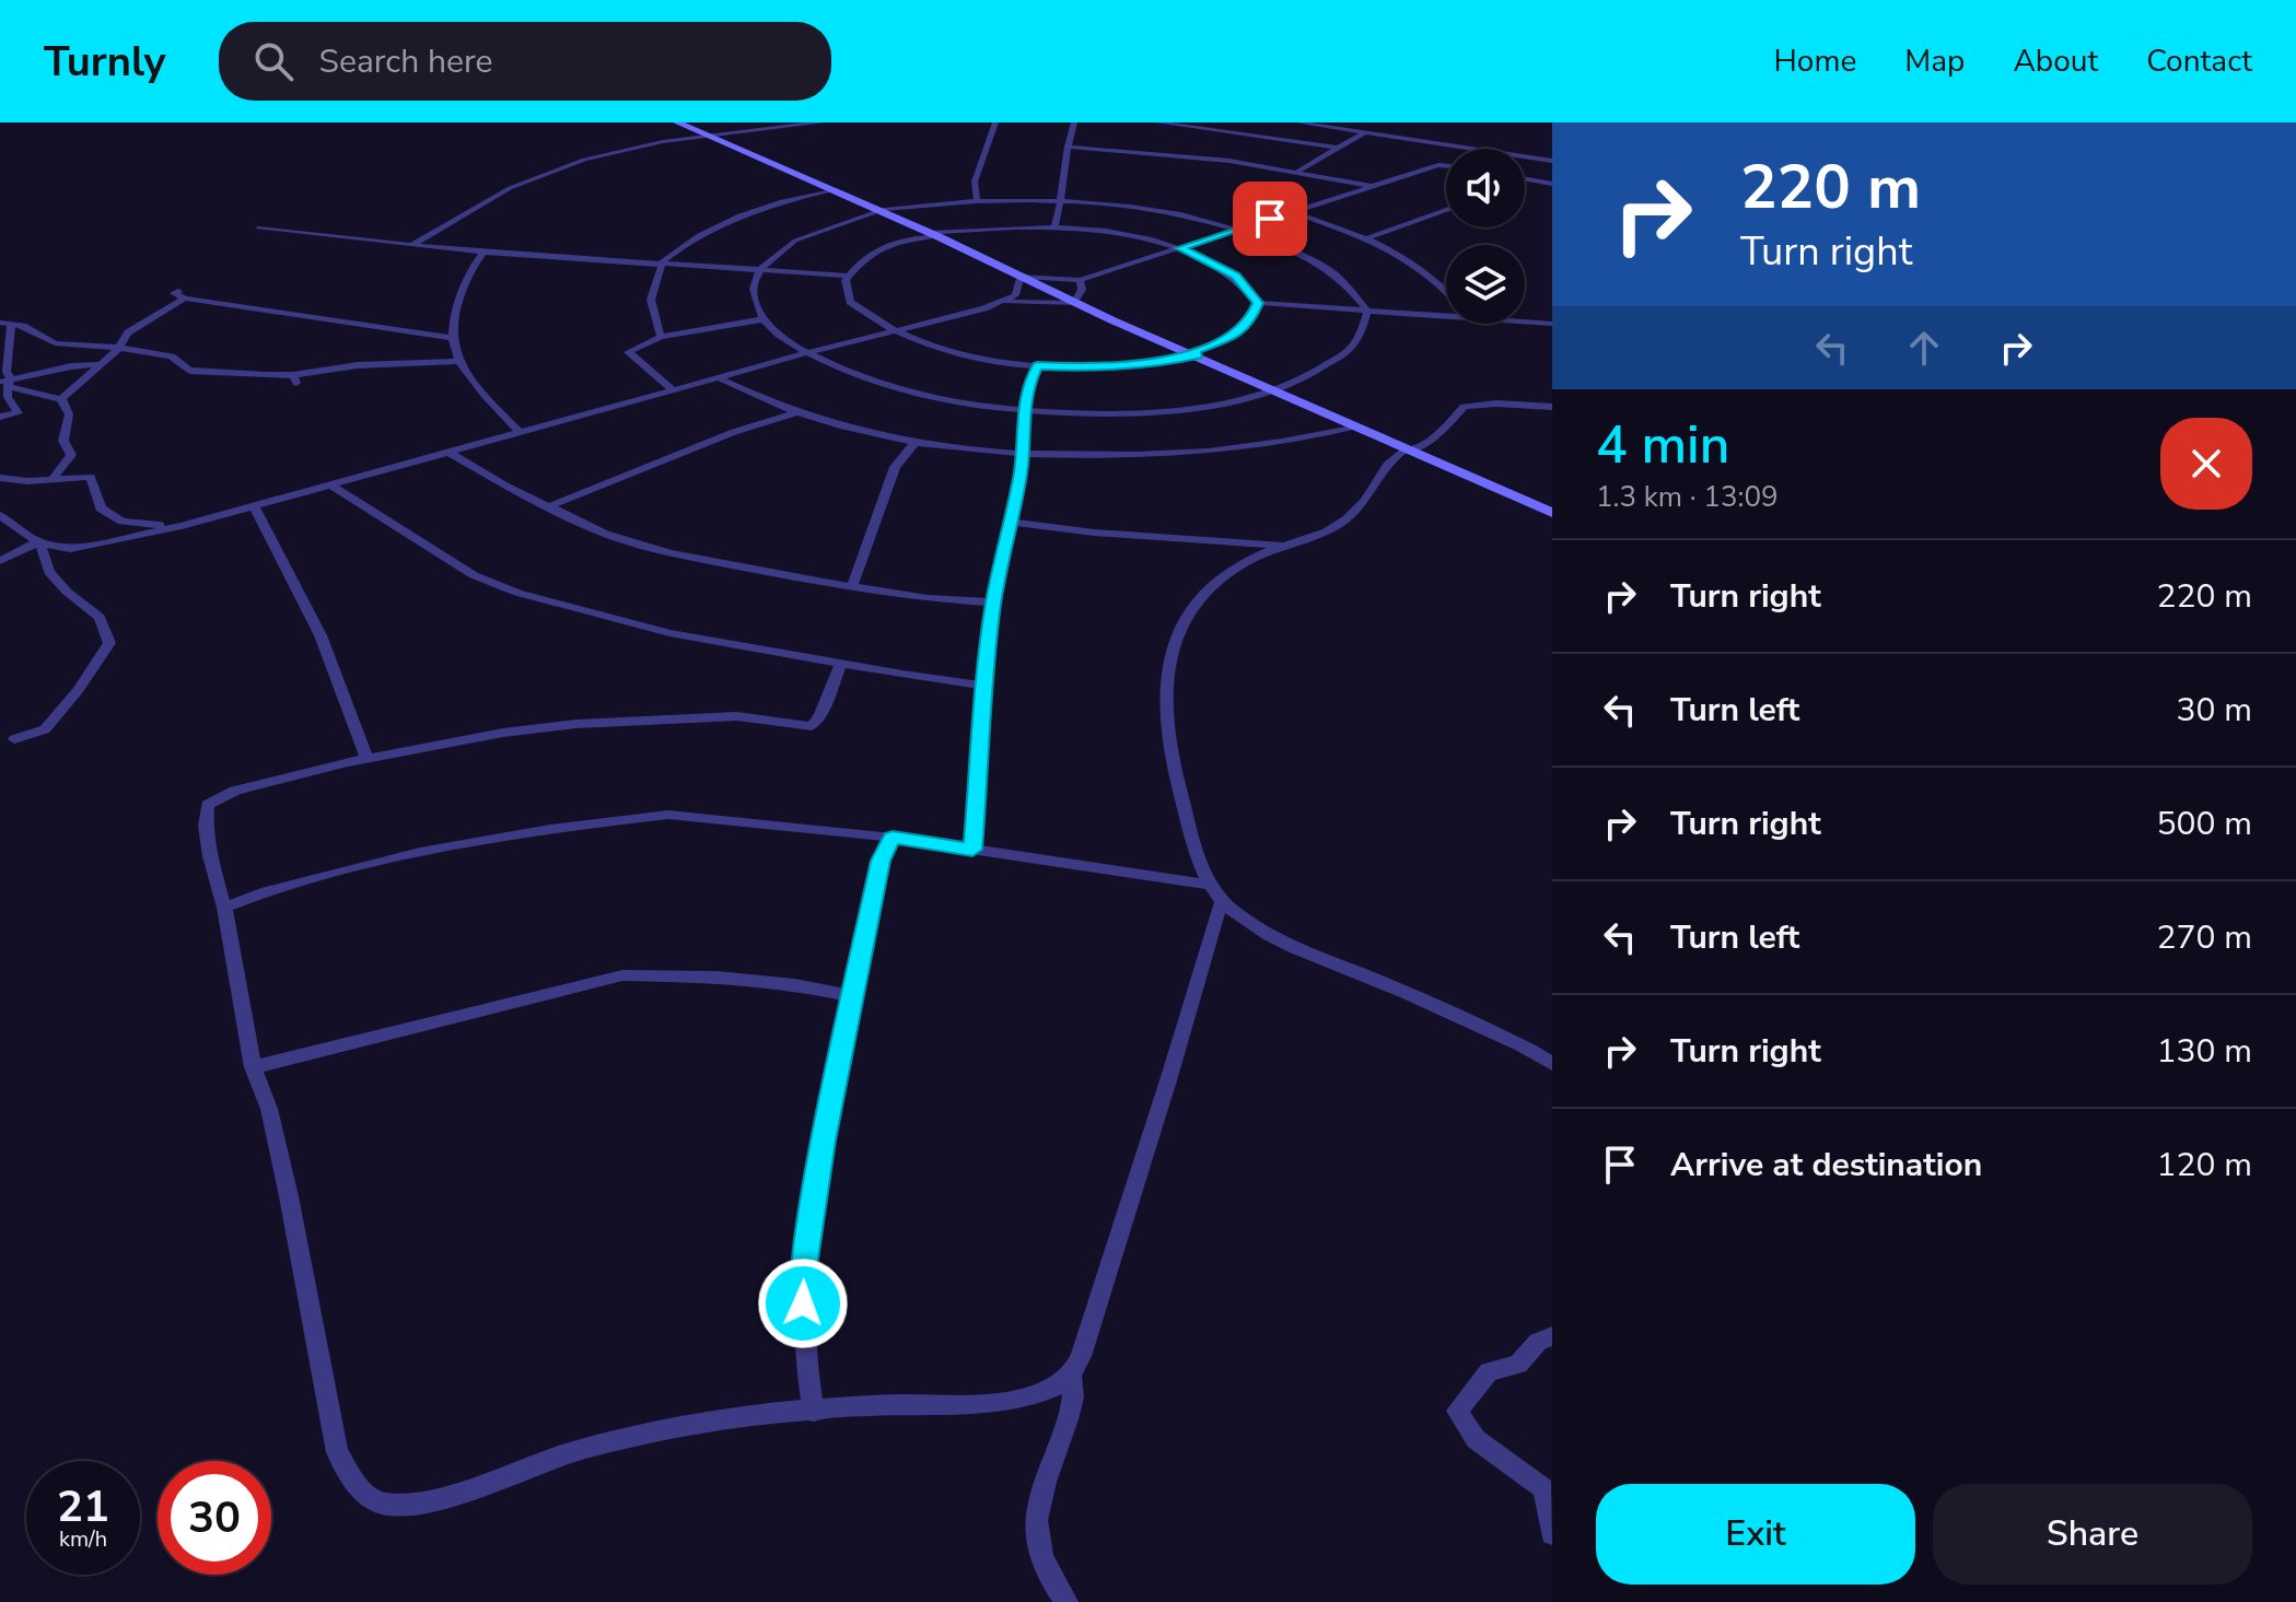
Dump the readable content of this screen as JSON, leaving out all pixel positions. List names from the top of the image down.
{
  "page": {
    "header": "Turnly",
    "search": "Search here",
    "nav": [
      "Home",
      "Map",
      "About",
      "Contact"
    ],
    "turn": ["220 m", "Turn right"],
    "heading": ["4 min", "1.3 km · 13:09"],
    "list": [
      {
        "name": "Turn right",
        "value": "220 m"
      },
      {
        "name": "Turn left",
        "value": "30 m"
      },
      {
        "name": "Turn right",
        "value": "500 m"
      },
      {
        "name": "Turn left",
        "value": "270 m"
      },
      {
        "name": "Turn right",
        "value": "130 m"
      },
      {
        "name": "Arrive at destination",
        "value": "120 m"
      }
    ],
    "speed": "21 km/h",
    "limit": "30",
    "buttons": ["Exit", "Share"]
  }
}
